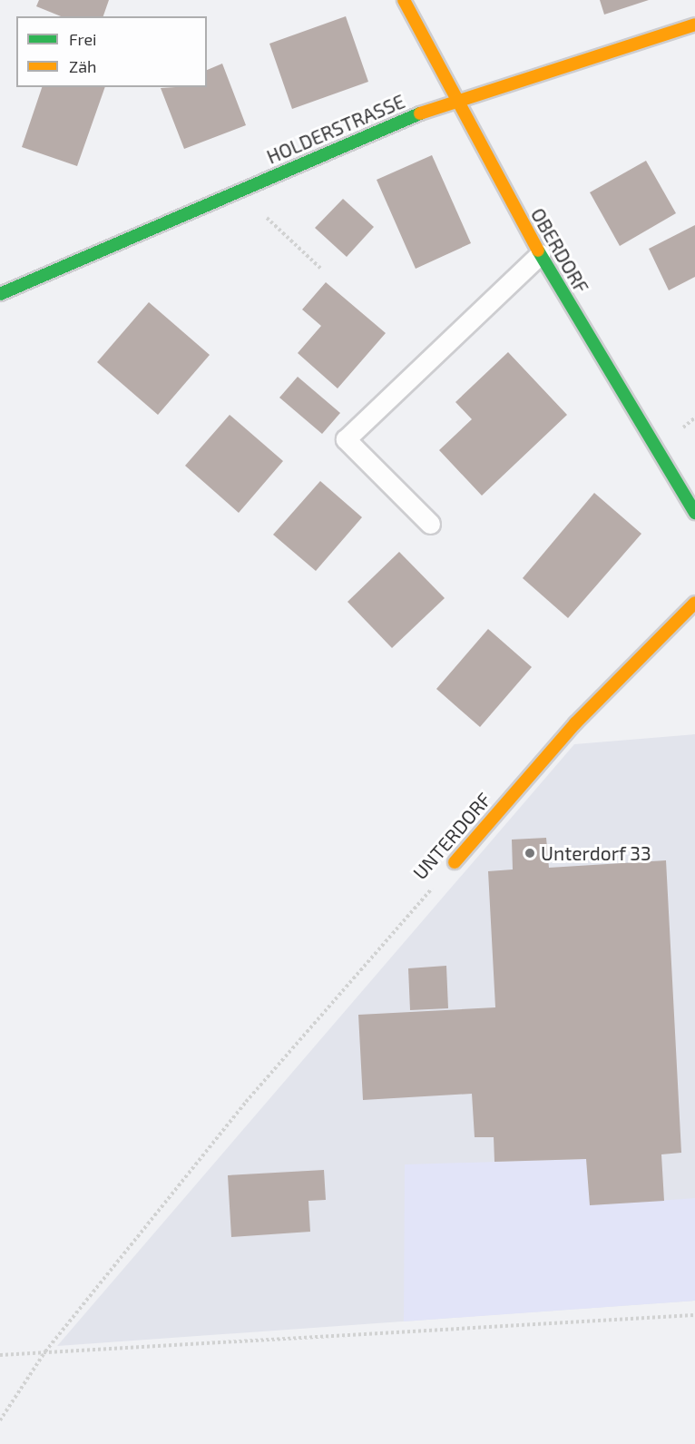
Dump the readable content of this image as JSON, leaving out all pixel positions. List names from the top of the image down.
{
  "streets": {
    "street": ["HOLDERSTRASSE", "OBERDORF", "UNTERDORF"]
  },
  "crossings": [
    ["HOLDERSTRASSE", "OBERDORF"]
  ],
  "places": ["Unterdorf 33"],
  "legend": ["Frei", "Zäh"]
}
